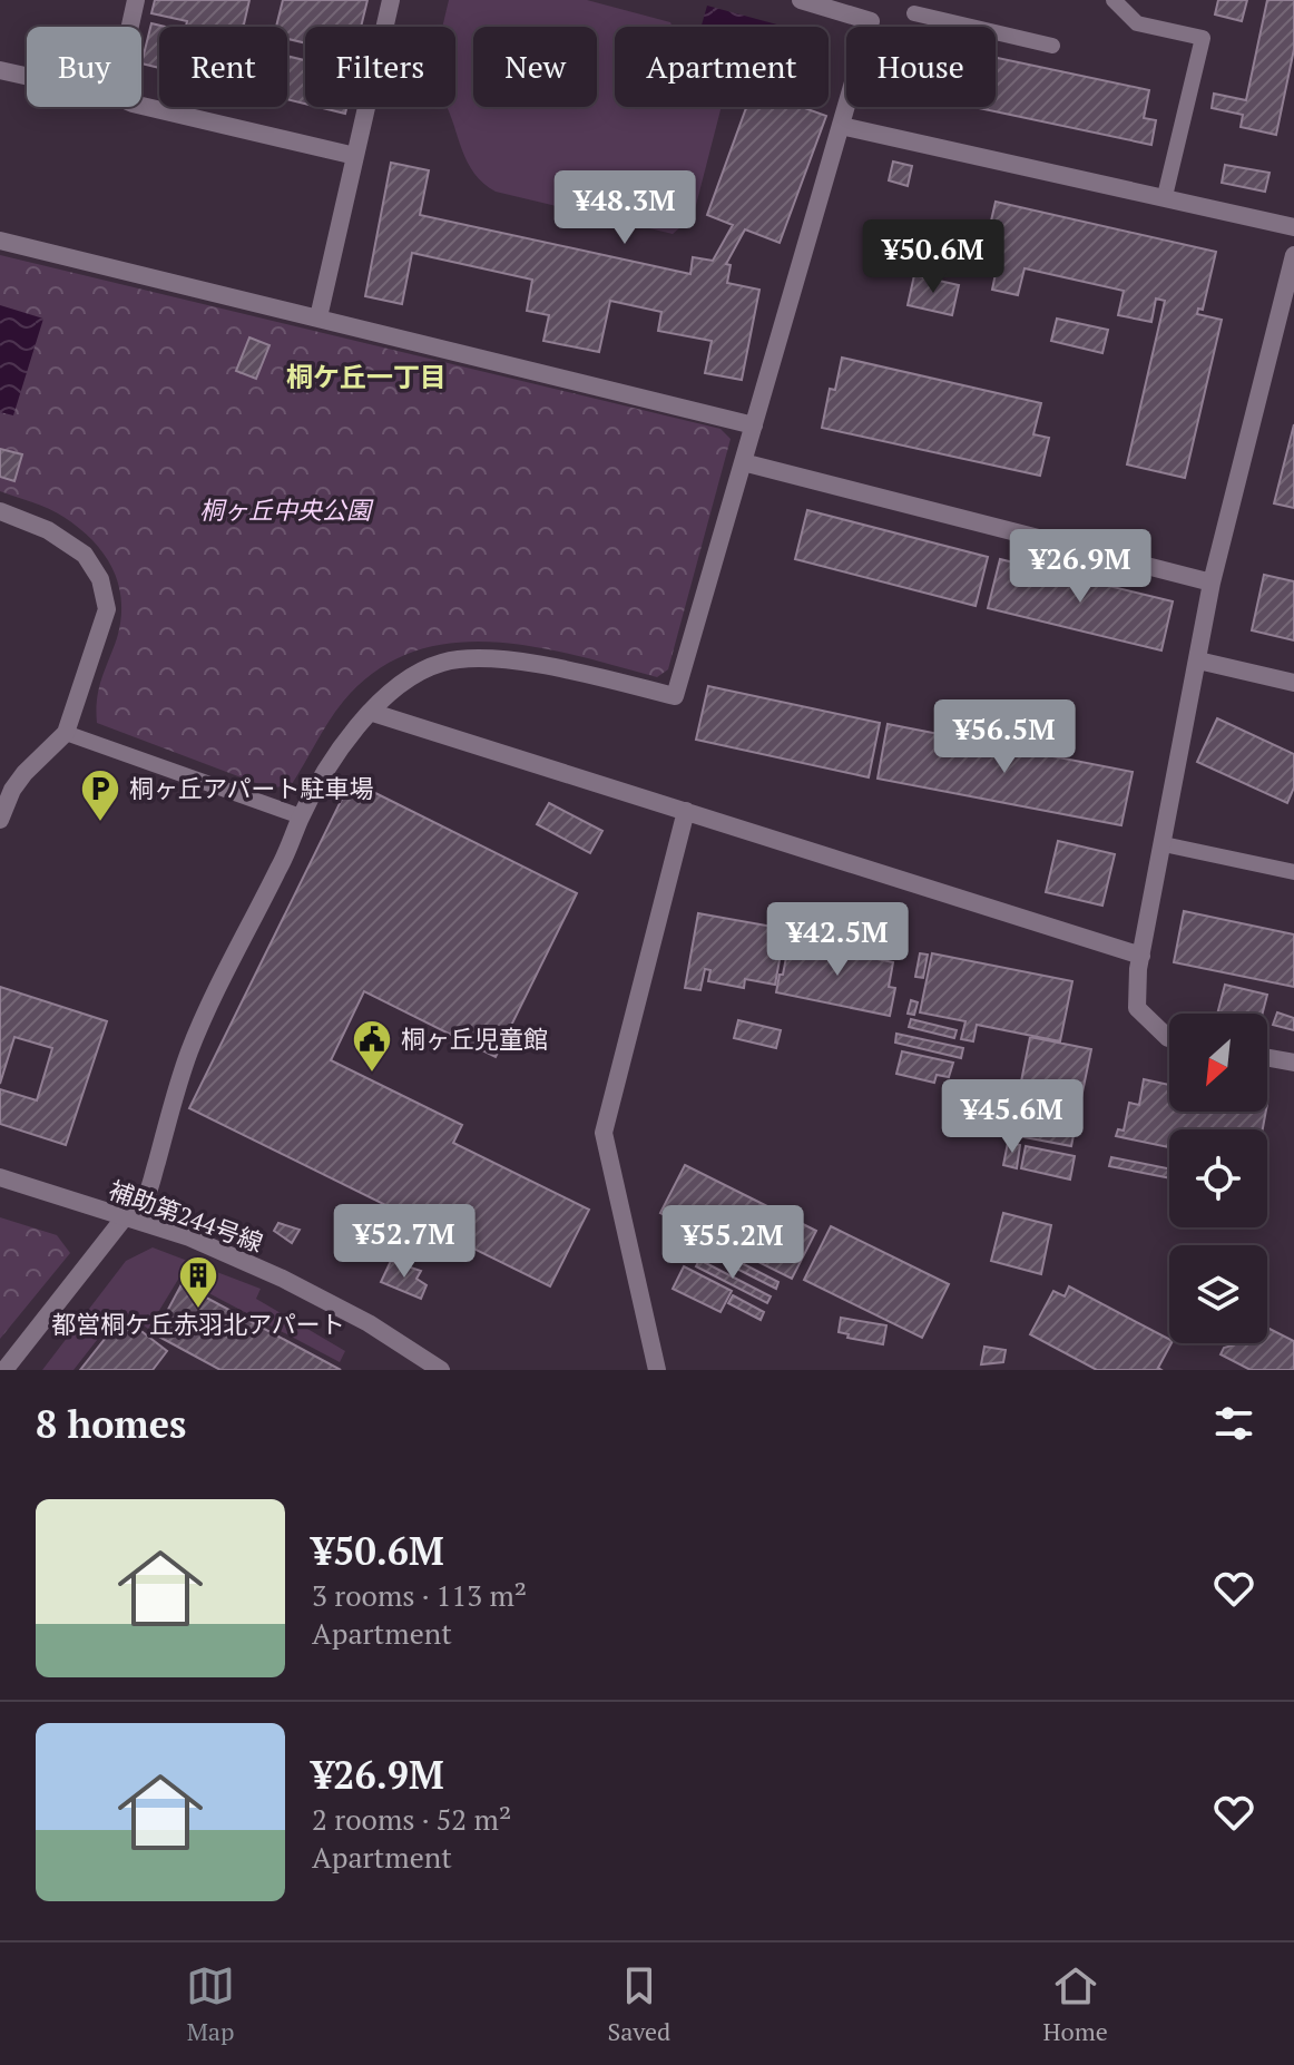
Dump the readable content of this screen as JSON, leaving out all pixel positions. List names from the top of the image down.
{
  "streets": {
    "street": ["補助第244号線"]
  },
  "districts": ["桐ケ丘一丁目"],
  "parks": ["桐ヶ丘中央公園"],
  "places": {
    "parking": ["桐ヶ丘アパート駐車場"],
    "public building": ["桐ヶ丘児童館"],
    "building": ["都営桐ケ丘赤羽北アパート"]
  },
  "north": "bottom left",
  "page": {
    "chip": [
      "Buy",
      "Rent",
      "Filters",
      "New",
      "Apartment",
      "House"
    ],
    "price": [
      "¥48.3M",
      "¥50.6M",
      "¥26.9M",
      "¥56.5M",
      "¥42.5M",
      "¥45.6M",
      "¥52.7M",
      "¥55.2M"
    ],
    "heading": "8 homes",
    "list": [
      {
        "name": "¥50.6M",
        "note": "3 rooms · 113 m² · Apartment"
      },
      {
        "name": "¥26.9M",
        "note": "2 rooms · 52 m² · Apartment"
      }
    ],
    "tabs": ["Map", "Saved", "Home"]
  }
}
